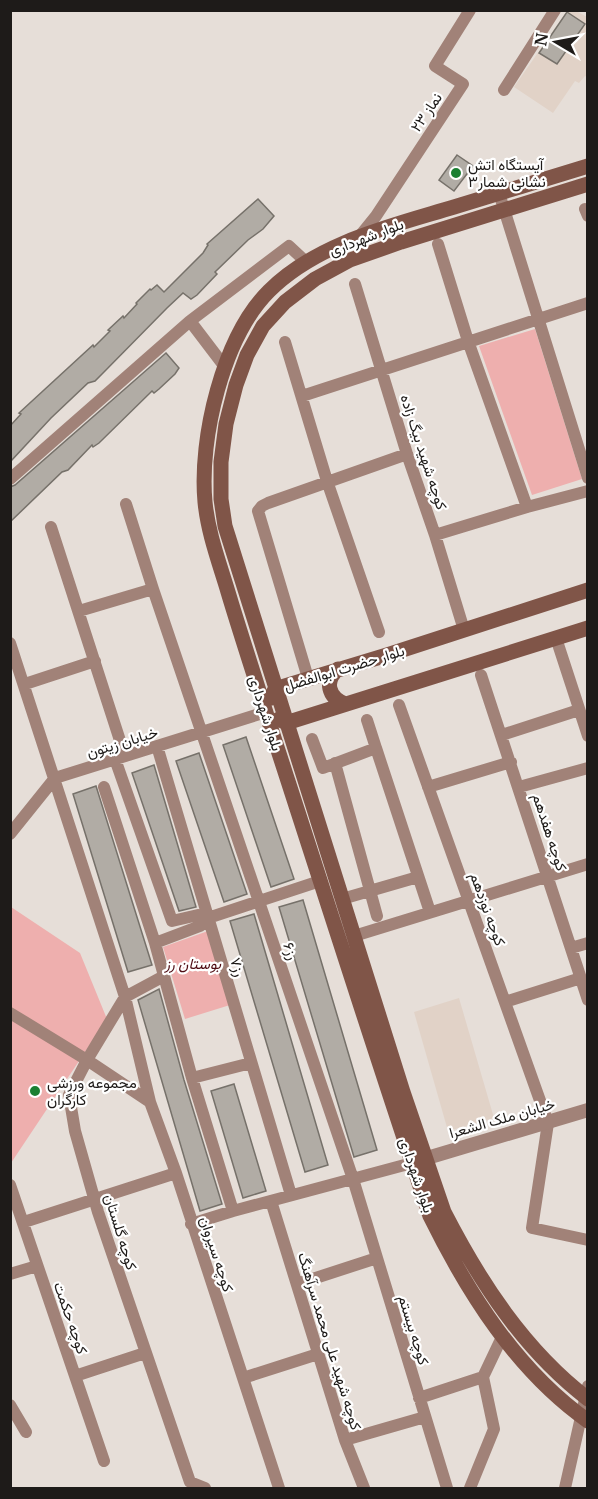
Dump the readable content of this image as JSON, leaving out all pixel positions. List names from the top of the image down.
{
  "streets": {
    "main road": ["بلوار شهرداری", "بلوار حضرت ابوالفضل"],
    "street": [
      "نماز ۲۳",
      "کوچه شهید بیگ زاده",
      "خیابان زیتون",
      "کوچه هفدهم",
      "کوچه نوزدهم",
      "رز۶",
      "رز۷",
      "خیابان ملک الشعرا",
      "کوچه گلستان",
      "کوچه سیروان",
      "کوچه حکمت",
      "کوچه بیستم",
      "کوچه شهید علی محمد سرآهنگ"
    ]
  },
  "crossings": [
    ["نماز ۲۳", "بلوار شهرداری"],
    ["بلوار شهرداری", "بلوار حضرت ابوالفضل"],
    ["بلوار شهرداری", "خیابان زیتون"],
    ["بلوار شهرداری", "خیابان ملک الشعرا"],
    ["کوچه شهید بیگ زاده", "بلوار حضرت ابوالفضل"],
    ["بلوار حضرت ابوالفضل", "خیابان زیتون"],
    ["خیابان زیتون", "رز۶"],
    ["خیابان زیتون", "رز۷"],
    ["خیابان زیتون", "کوچه سیروان"],
    ["کوچه نوزدهم", "خیابان ملک الشعرا"],
    ["رز۶", "کوچه بیستم"],
    ["کوچه گلستان", "کوچه سیروان"]
  ],
  "parks": ["بوستان رز"],
  "places": ["آیستگاه اتش نشانی شمار۳", "مجموعه ورزشی کارگران"],
  "north": "left"
}
